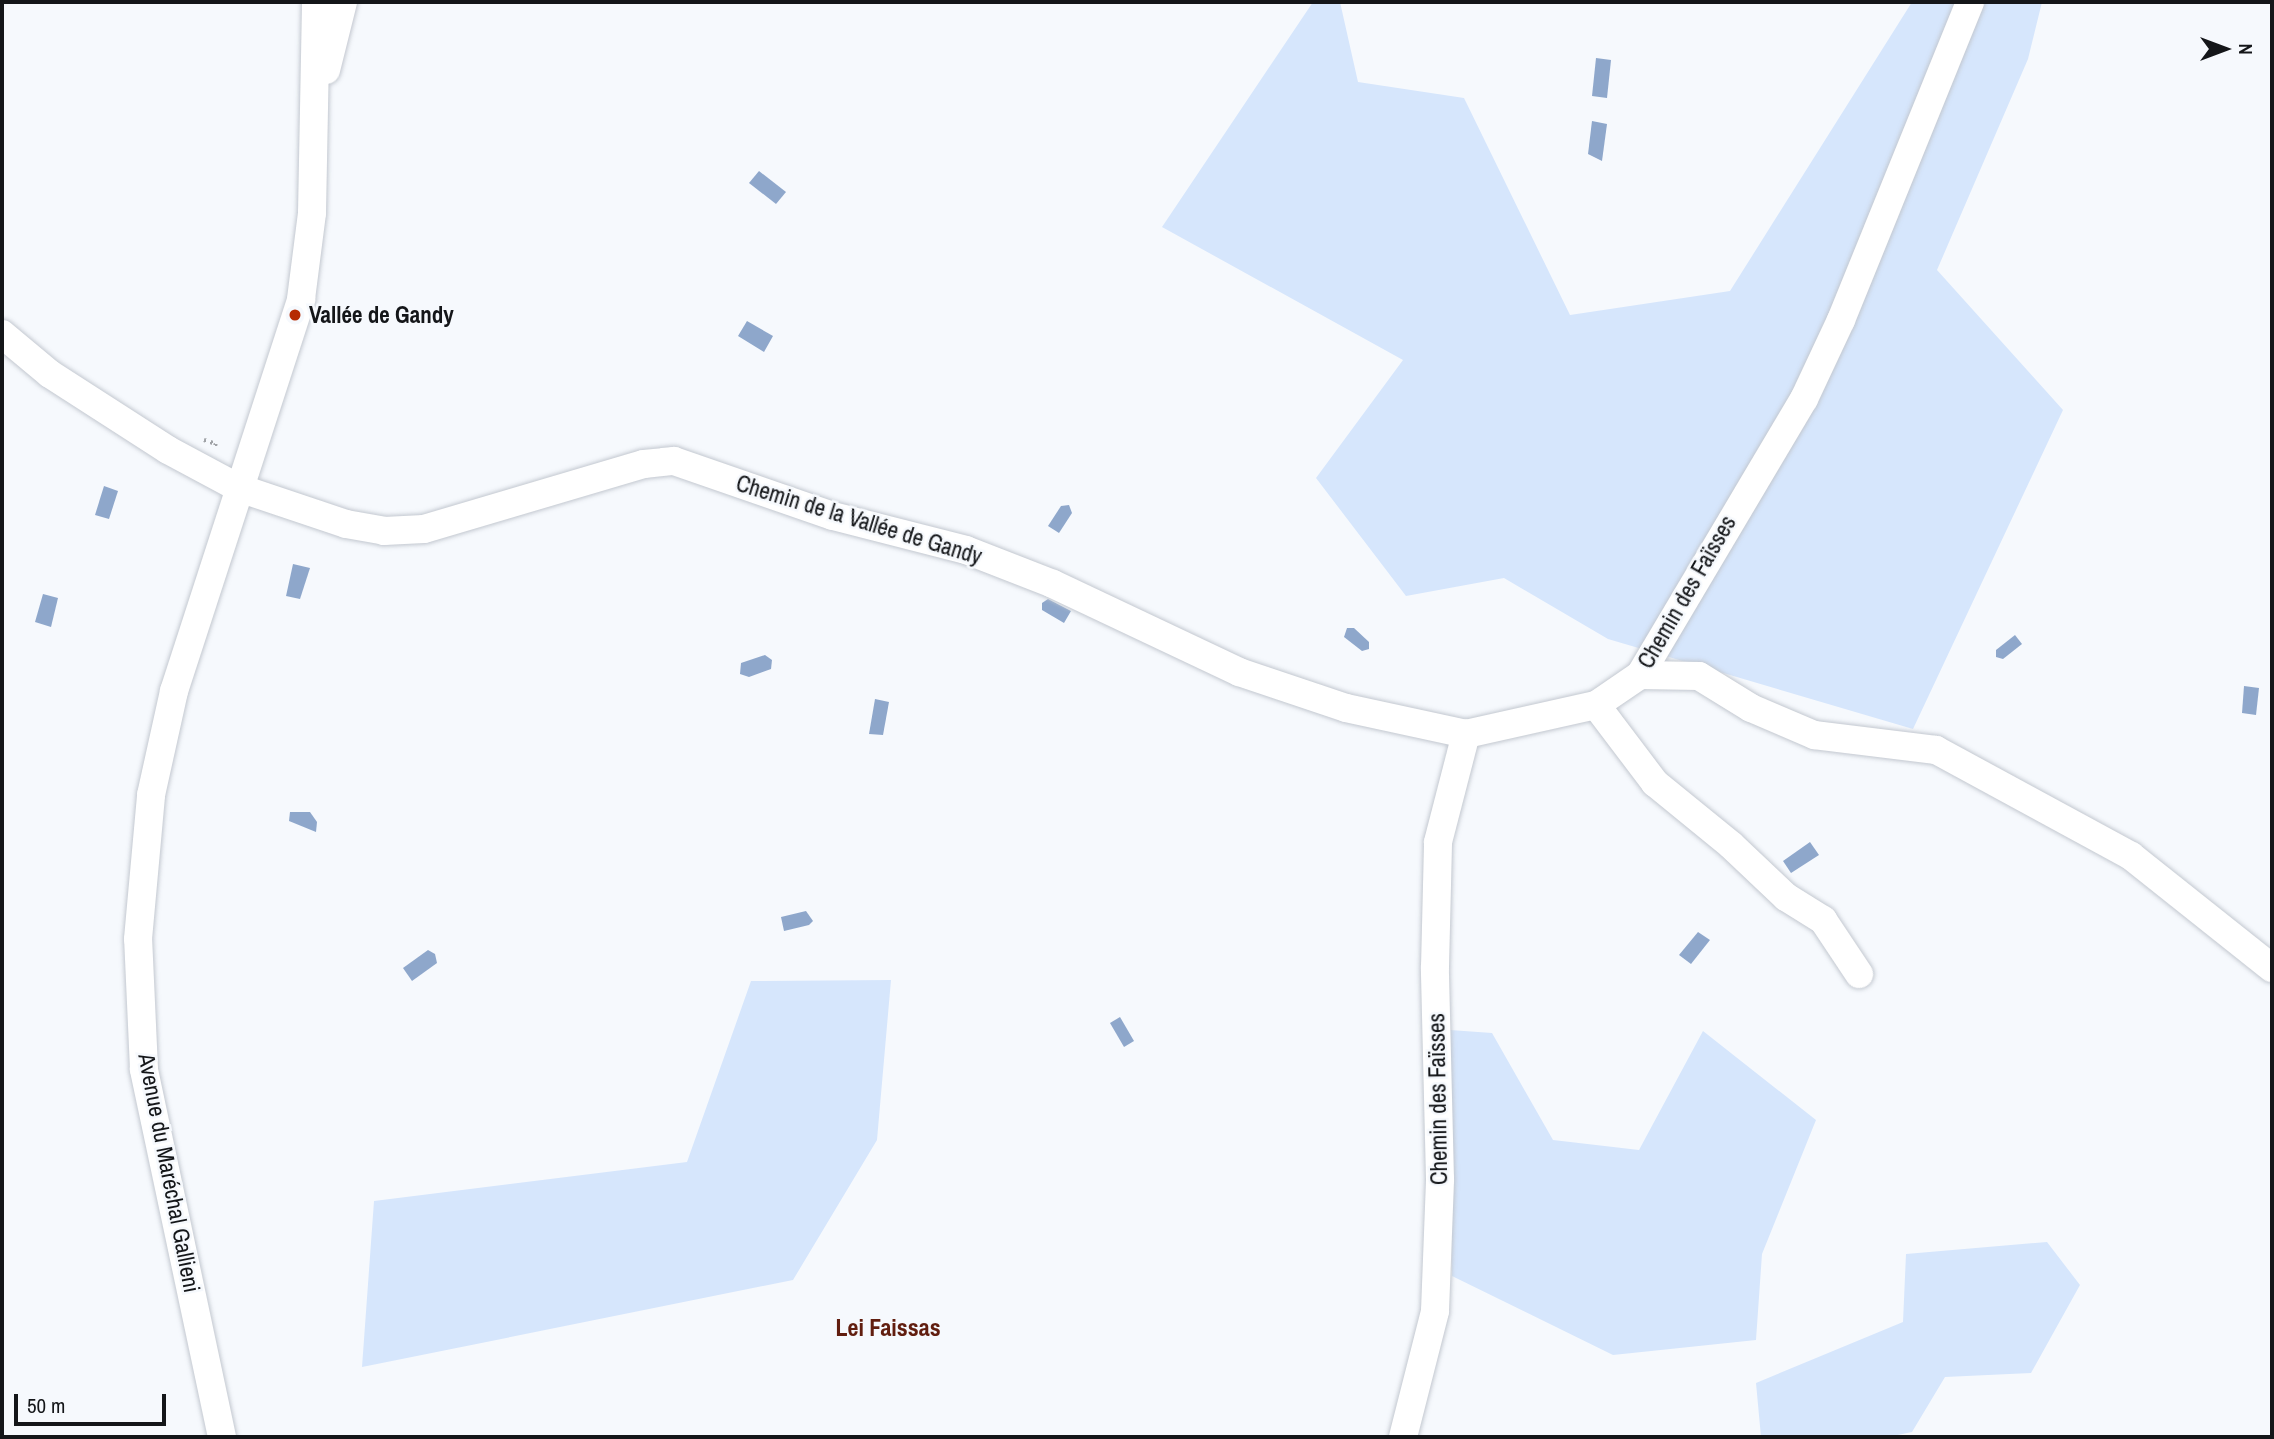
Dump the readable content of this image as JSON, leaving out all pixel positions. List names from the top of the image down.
{
  "streets": {
    "street": ["Chemin de la Vallée de Gandy", "Chemin des Faïsses", "Avenue du Maréchal Gallieni"]
  },
  "crossings": [
    ["Chemin de la Vallée de Gandy", "Chemin des Faïsses"],
    ["Chemin de la Vallée de Gandy", "Avenue du Maréchal Gallieni"]
  ],
  "districts": ["Lei Faissas"],
  "places": ["Vallée de Gandy"],
  "scale_bar": "50 m",
  "north": "right"
}
